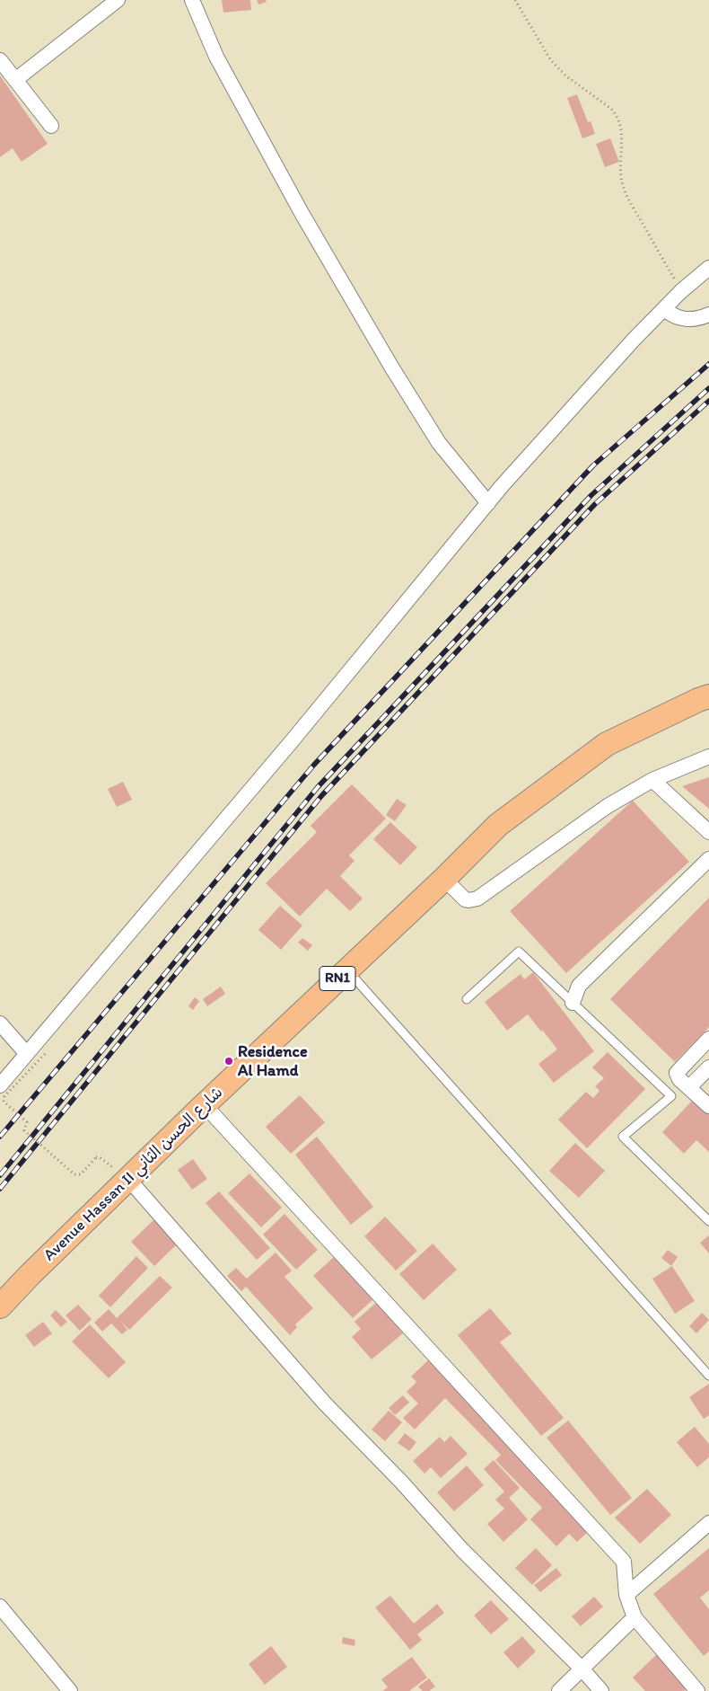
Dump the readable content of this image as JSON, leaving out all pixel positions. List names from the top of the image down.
{
  "streets": {
    "main road": ["RN1", "Avenue Hassan II شارع الحسن الثاني"]
  },
  "places": ["Residence Al Hamd"]
}
